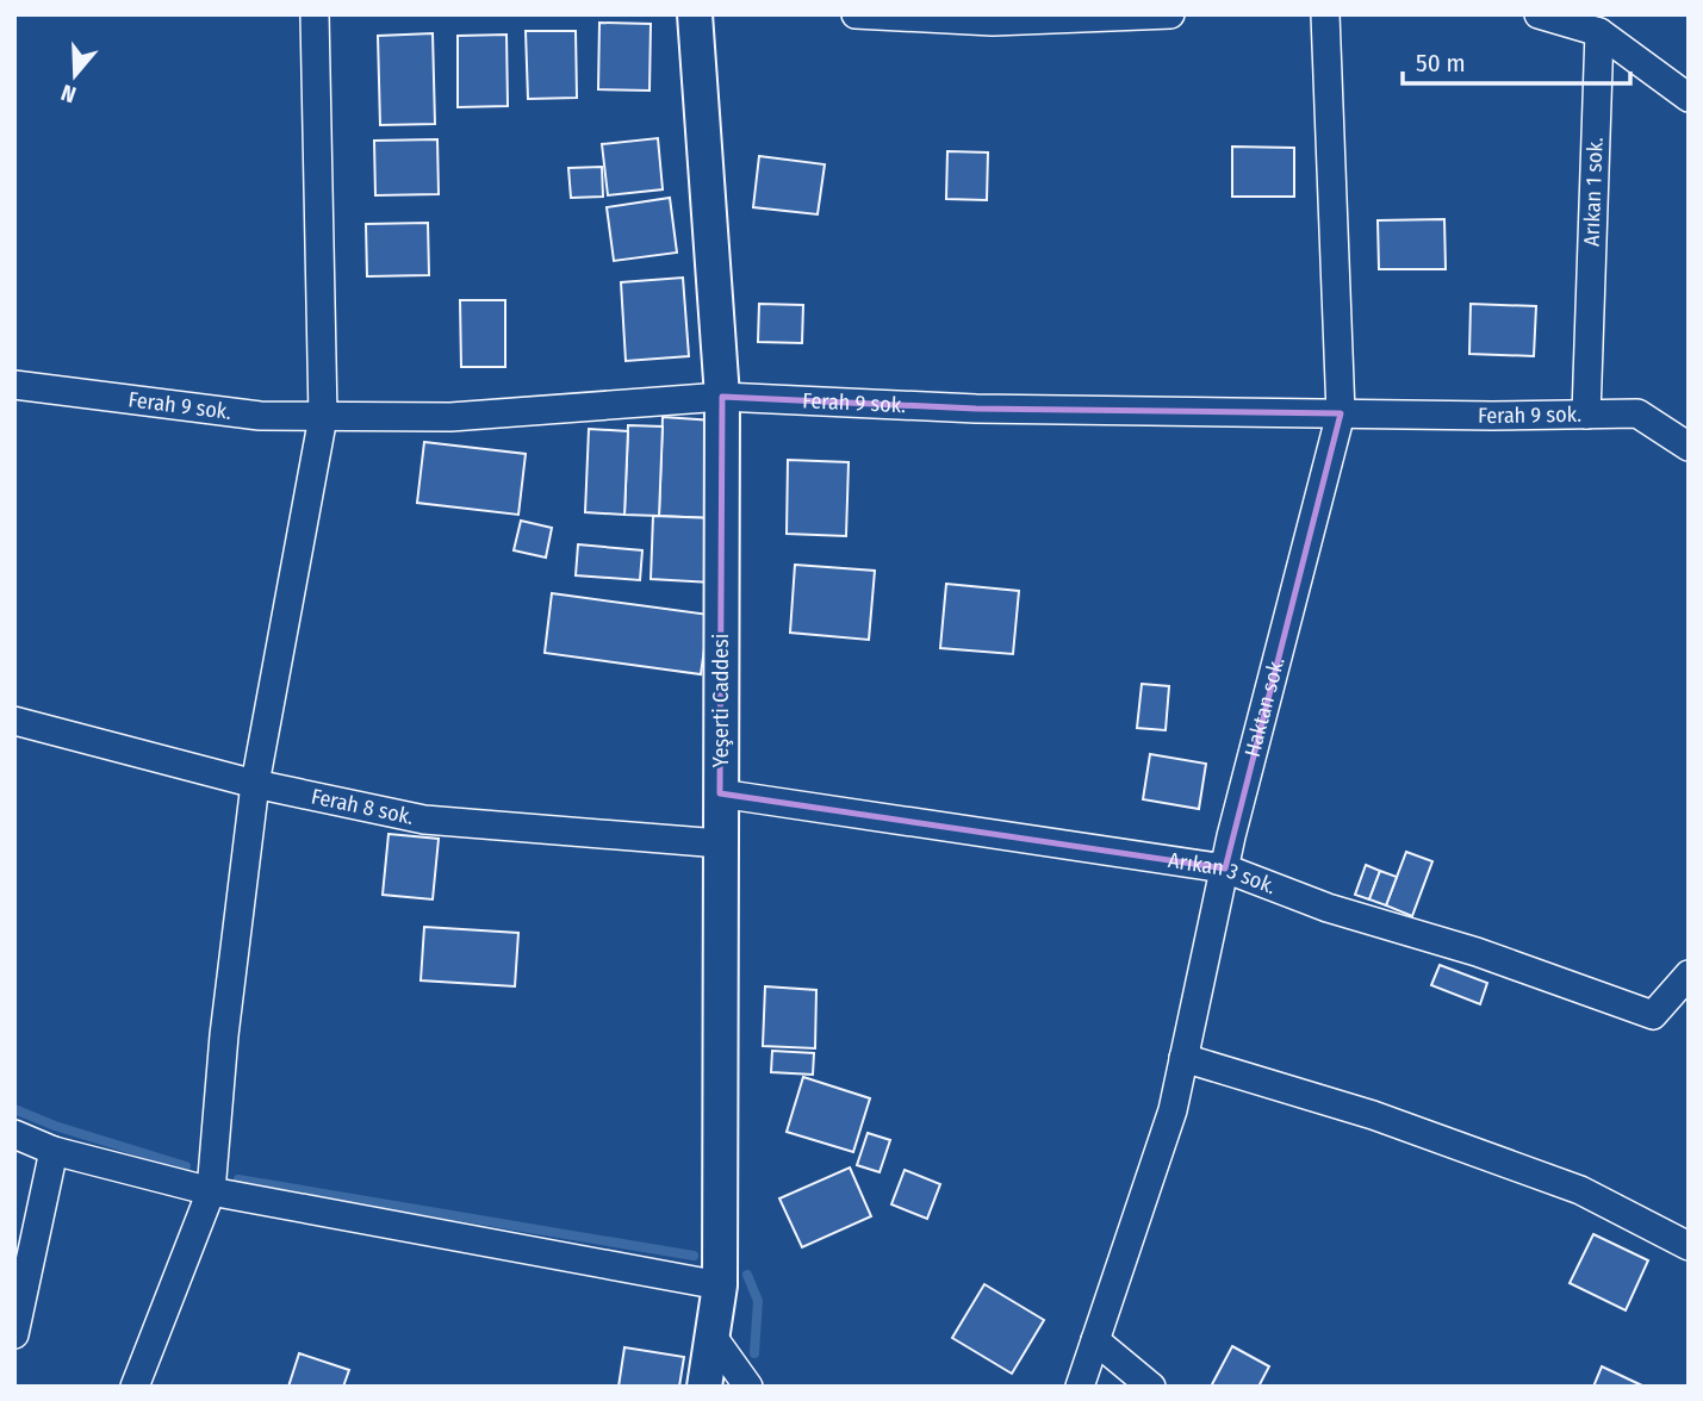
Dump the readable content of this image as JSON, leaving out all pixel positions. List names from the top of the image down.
{
  "streets": {
    "street": [
      "Arıkan 1 sok.",
      "Ferah 9 sok.",
      "Yeşerti Caddesi",
      "Haktan sok.",
      "Ferah 8 sok.",
      "Arıkan 3 sok."
    ]
  },
  "crossings": [
    ["Arıkan 1 sok.", "Ferah 9 sok."],
    ["Ferah 9 sok.", "Yeşerti Caddesi"],
    ["Ferah 9 sok.", "Haktan sok."],
    ["Yeşerti Caddesi", "Ferah 8 sok."],
    ["Yeşerti Caddesi", "Arıkan 3 sok."],
    ["Haktan sok.", "Arıkan 3 sok."]
  ],
  "scale_bar": "50 m",
  "north": "bottom"
}
